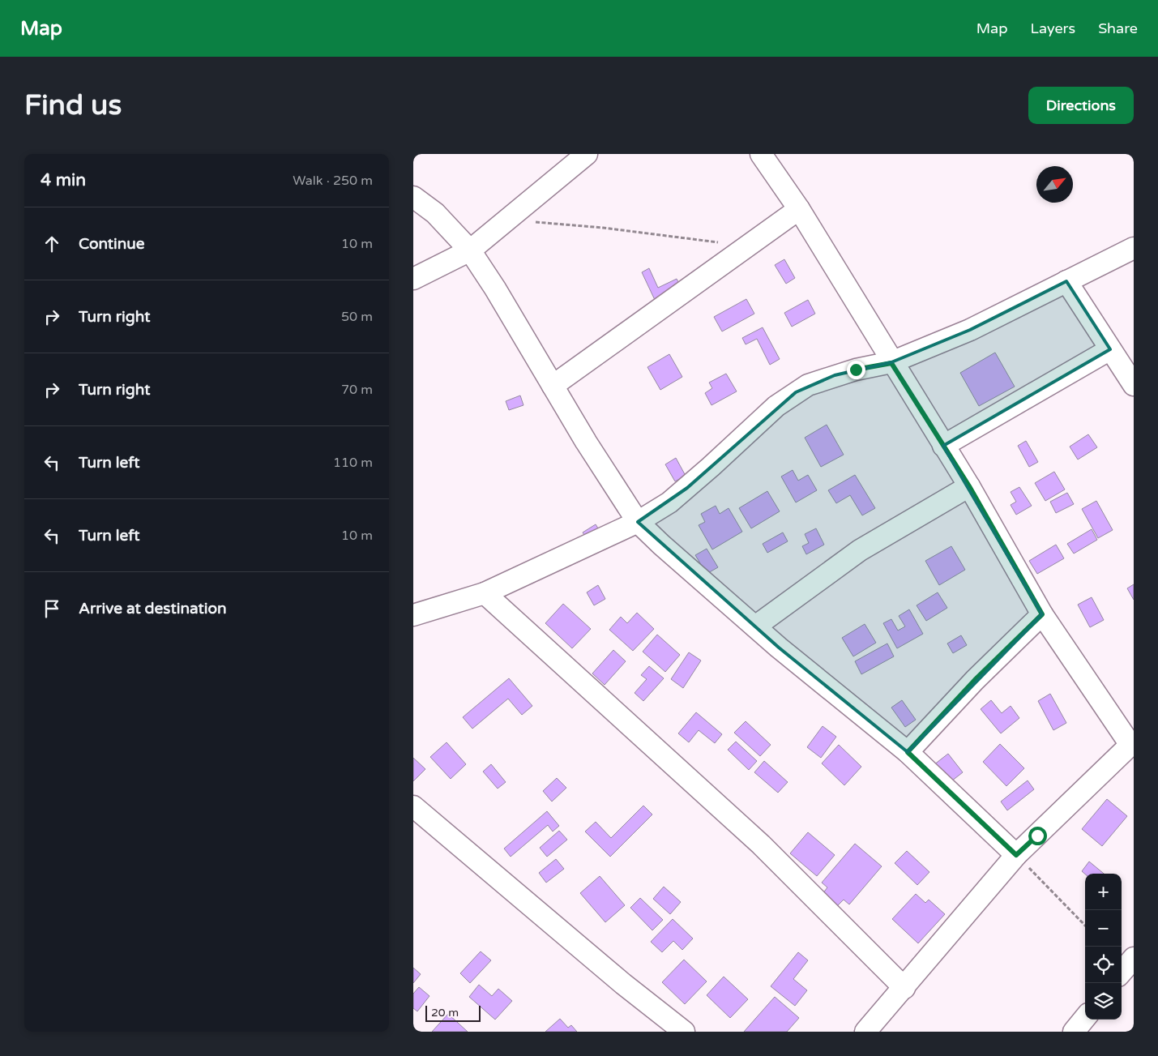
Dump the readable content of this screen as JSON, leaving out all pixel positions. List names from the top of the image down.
{
  "scale_bar": "20 m",
  "north": "top right",
  "page": {
    "header": "Map",
    "nav": ["Map", "Layers", "Share"],
    "buttons": "Directions",
    "title": "Find us",
    "heading": ["4 min", "Walk · 250 m"],
    "list": [
      ["Continue", "10 m"],
      ["Turn right", "50 m"],
      ["Turn right", "70 m"],
      ["Turn left", "110 m"],
      ["Turn left", "10 m"],
      "Arrive at destination"
    ],
    "map_buttons": ["+", "−"],
    "scale": "20 m"
  }
}
